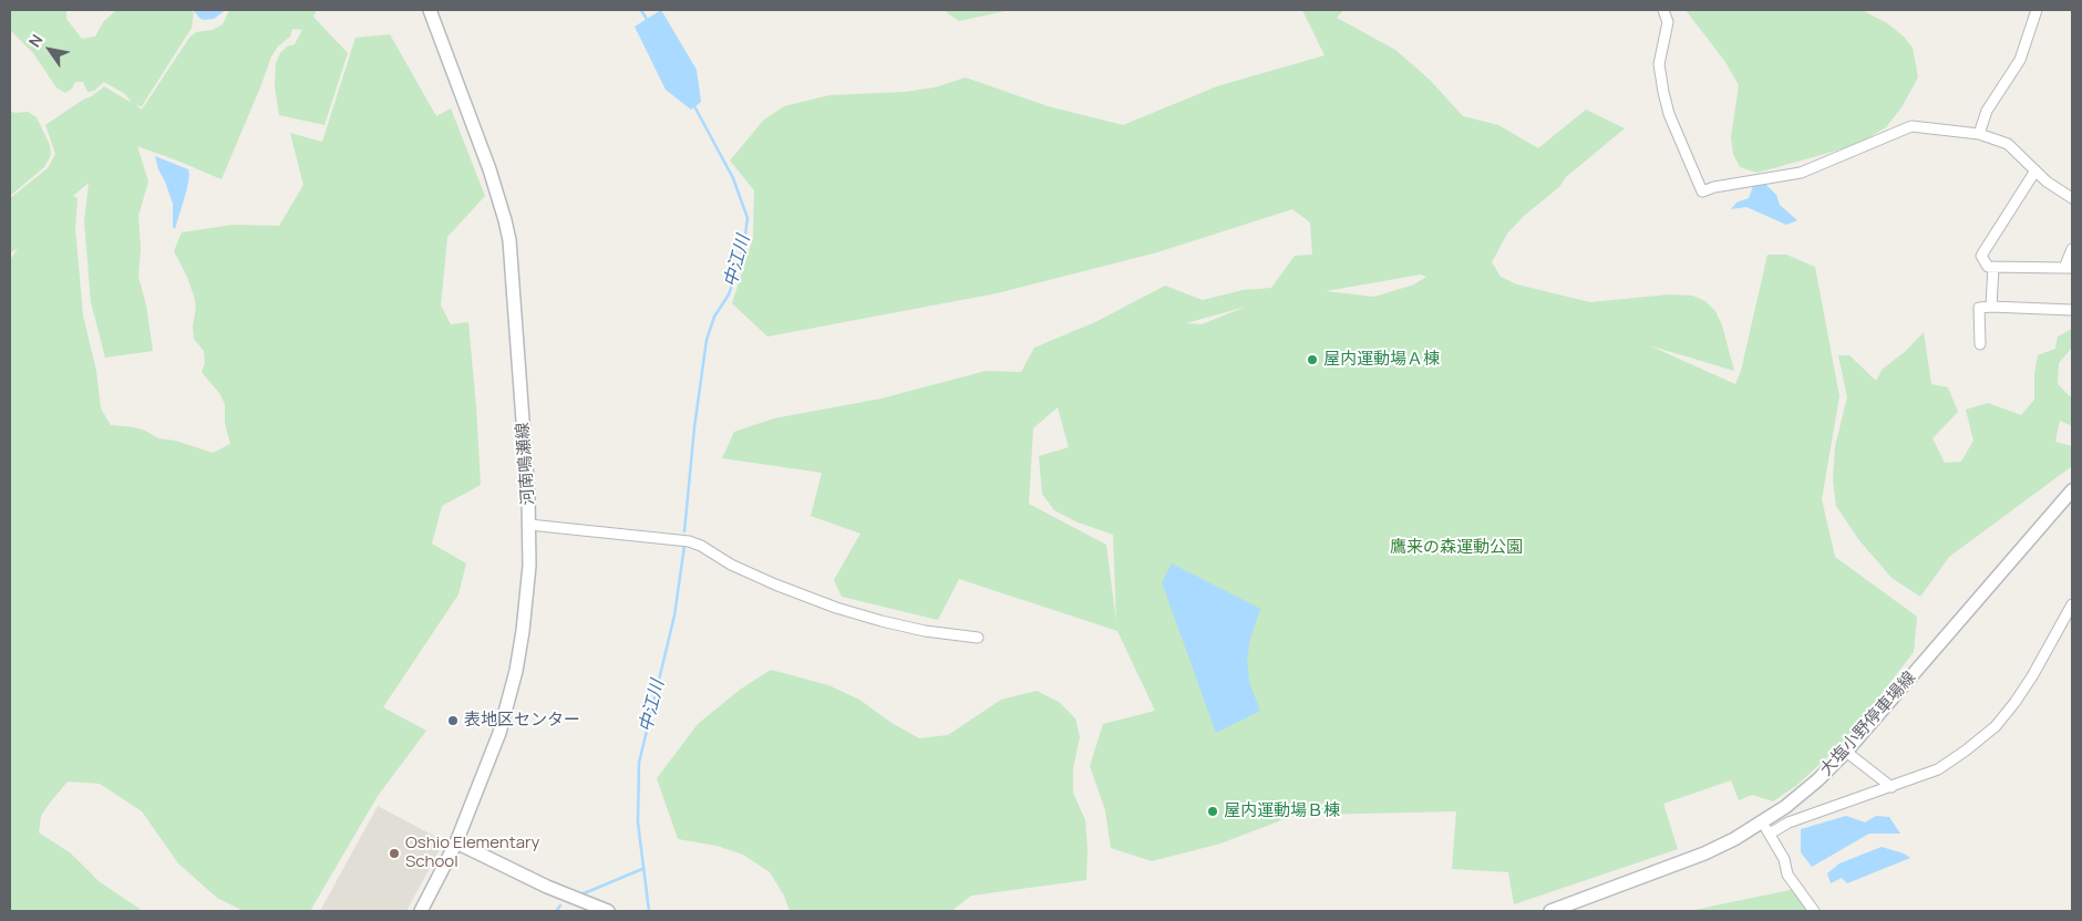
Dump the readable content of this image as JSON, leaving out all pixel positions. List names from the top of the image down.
{
  "streets": {
    "main road": ["河南鳴瀬線", "大塩小野停車場線"]
  },
  "water": ["中江川"],
  "parks": ["鷹来の森運動公園"],
  "places": [
    "屋内運動場Ａ棟",
    "表地区センター",
    "屋内運動場Ｂ棟",
    "Oshio Elementary School"
  ],
  "north": "top left"
}
